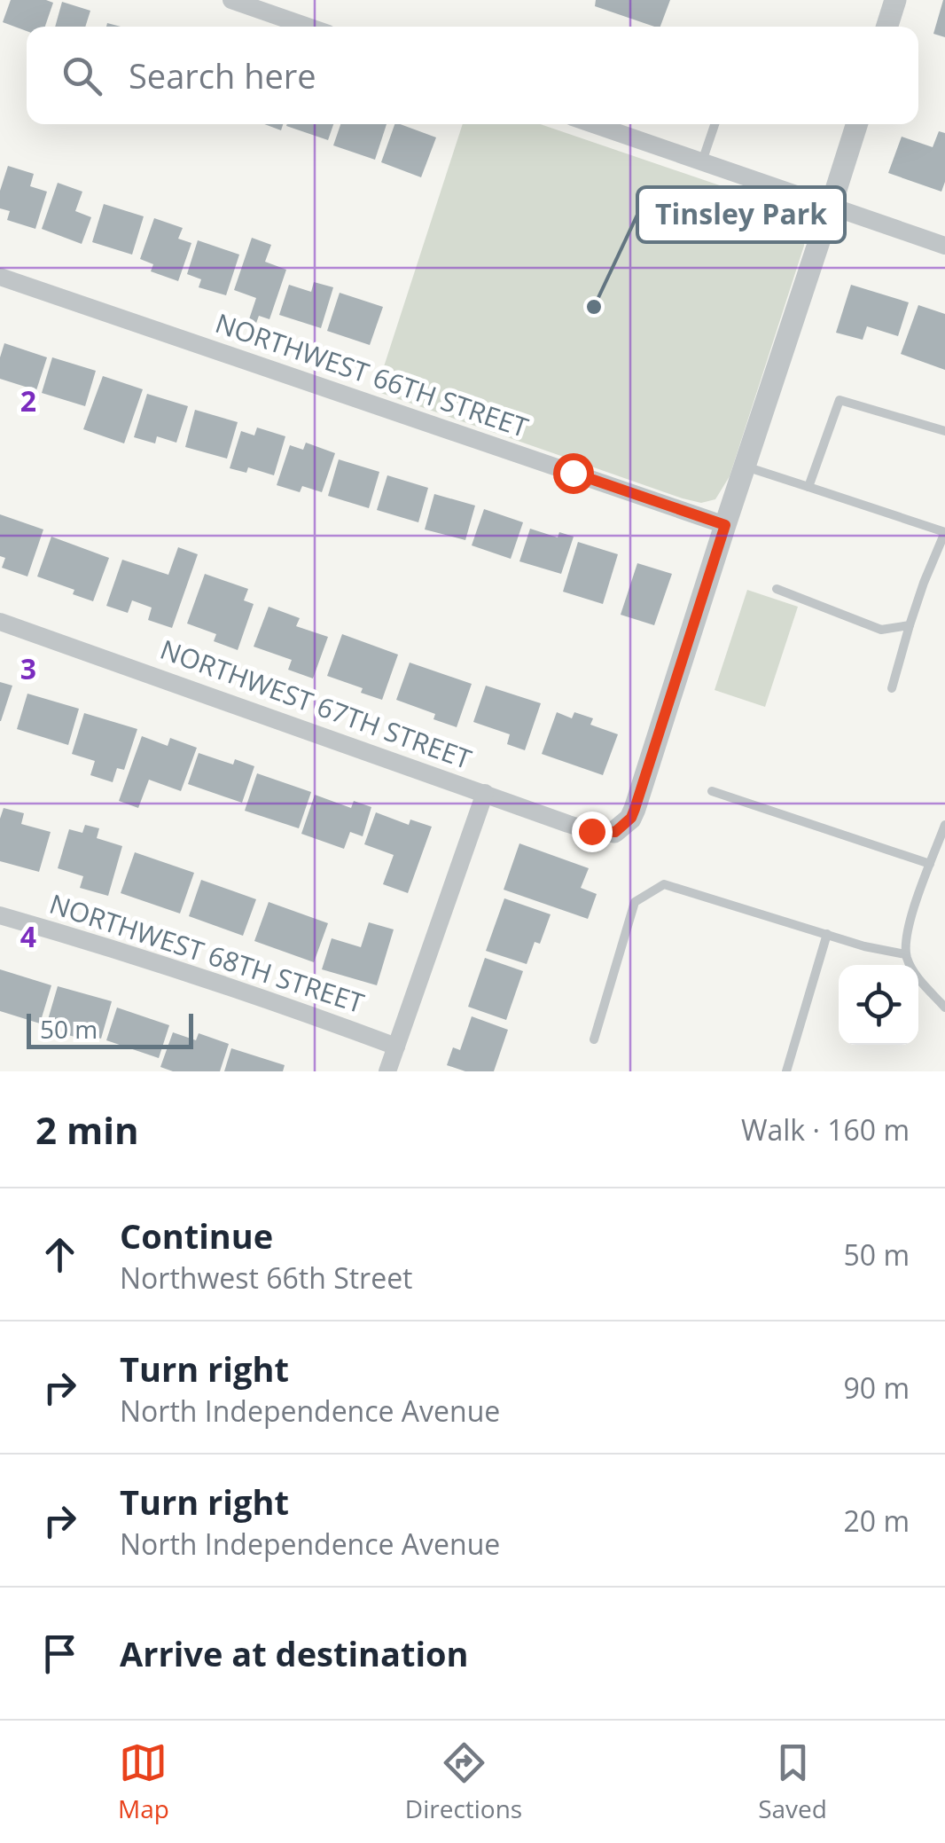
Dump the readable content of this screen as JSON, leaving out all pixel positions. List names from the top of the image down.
{
  "streets": {
    "street": ["NORTHWEST 66TH STREET", "NORTHWEST 67TH STREET", "NORTHWEST 68TH STREET"]
  },
  "places": ["Tinsley Park"],
  "scale_bar": "50 m",
  "page": {
    "search": "Search here",
    "scale": "50 m",
    "heading": ["2 min", "Walk · 160 m"],
    "list": [
      ["Continue", "Northwest 66th Street", "50 m"],
      ["Turn right", "North Independence Avenue", "90 m"],
      ["Turn right", "North Independence Avenue", "20 m"],
      "Arrive at destination"
    ],
    "nav": ["Map", "Directions", "Saved"]
  },
  "grid": {
    "rows": ["2", "3", "4"]
  }
}
